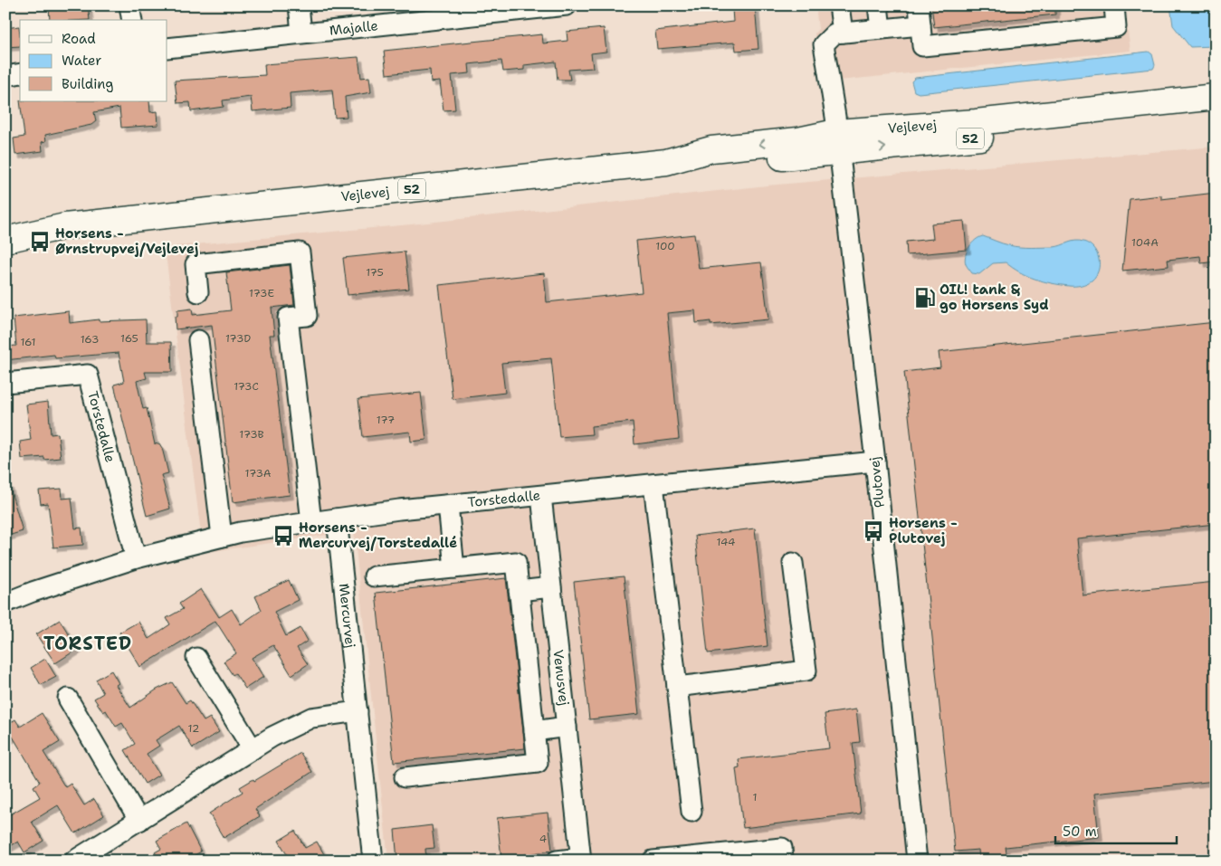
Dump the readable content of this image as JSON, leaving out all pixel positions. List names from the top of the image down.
{
  "streets": {
    "main road": ["Vejlevej", "52"],
    "street": [
      "Majalle",
      "Torstedalle",
      "Plutovej",
      "Mercurvej",
      "Venusvej"
    ]
  },
  "crossings": [
    ["Vejlevej", "Plutovej"],
    ["Torstedalle", "Plutovej"],
    ["Torstedalle", "Mercurvej"],
    ["Torstedalle", "Venusvej"]
  ],
  "districts": ["TORSTED"],
  "places": {
    "bus stop": ["Horsens - Ørnstrupvej/Vejlevej", "Horsens - Plutovej", "Horsens - Mercurvej/Torstedallé"],
    "fuel station": ["OIL! tank & go Horsens Syd"]
  },
  "house_numbers": [
    "104A",
    "100",
    "175",
    "173E",
    "165",
    "173D",
    "163",
    "161",
    "173C",
    "177",
    "173B",
    "173A",
    "144",
    "12",
    "1",
    "4"
  ],
  "legend": ["Road", "Water", "Building"],
  "scale_bar": "50 m"
}
